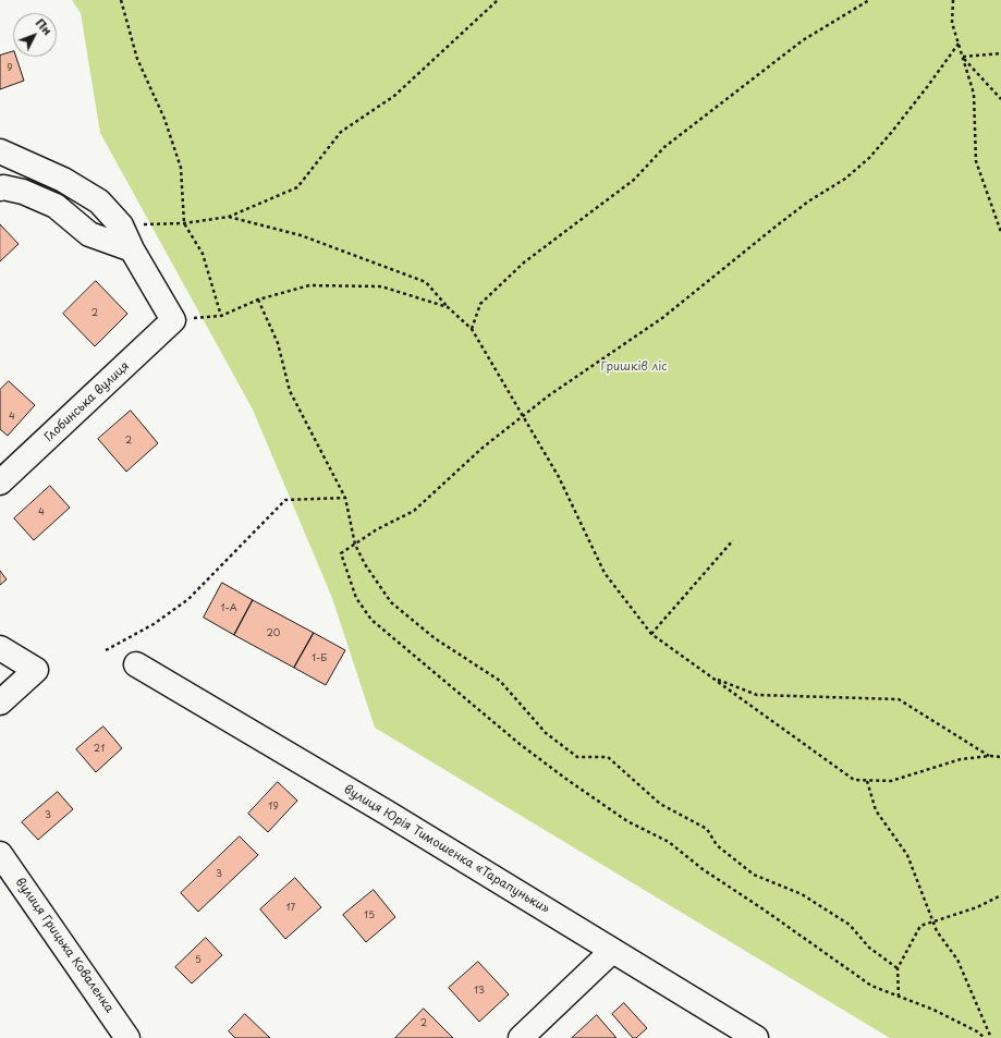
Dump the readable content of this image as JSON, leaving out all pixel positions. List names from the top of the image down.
{
  "streets": {
    "street": ["Глобинська вулиця", "вулиця Юрія Тимошенка «Тарапуньки»", "вулиця Грицька Коваленка"]
  },
  "parks": ["Гришків ліс"],
  "house_numbers": [
    "9",
    "2",
    "4",
    "2",
    "4",
    "1-А",
    "20",
    "1-Б",
    "21",
    "19",
    "3",
    "3",
    "17",
    "15",
    "5",
    "13",
    "2"
  ],
  "north": "top right"
}
